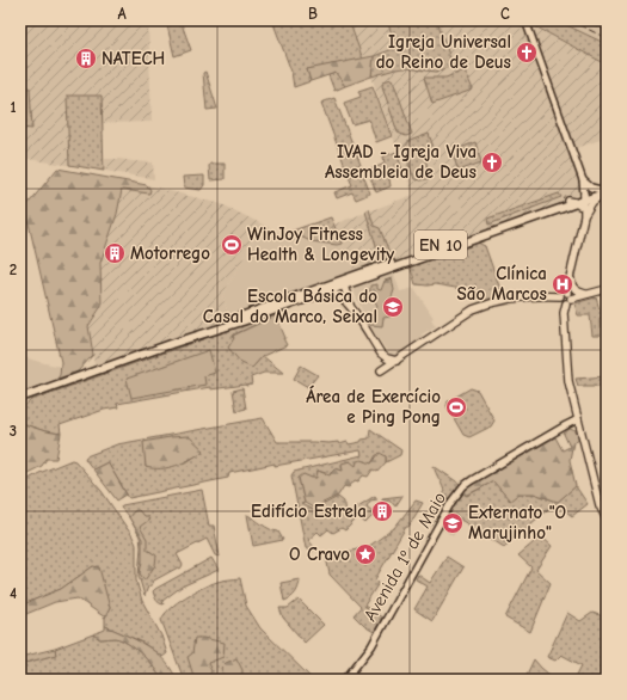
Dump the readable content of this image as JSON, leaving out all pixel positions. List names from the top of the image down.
{
  "streets": {
    "main road": ["EN 10"],
    "street": ["Avenida 1º de Maio"]
  },
  "places": {
    "church": ["Igreja Universal do Reino de Deus", "IVAD - Igreja Viva Assembleia de Deus"],
    "building": ["NATECH", "Motorrego", "Edifício Estrela"],
    "sports": ["WinJoy Fitness Health & Longevity", "Área de Exercício e Ping Pong"],
    "hospital": ["Clínica São Marcos"],
    "school or university": ["Escola Básica do Casal do Marco, Seixal", "Externato \"O Marujinho\""],
    "place": ["O Cravo"]
  },
  "grid": {
    "columns": ["A", "B", "C"],
    "rows": [
      "1",
      "2",
      "3",
      "4"
    ]
  }
}
